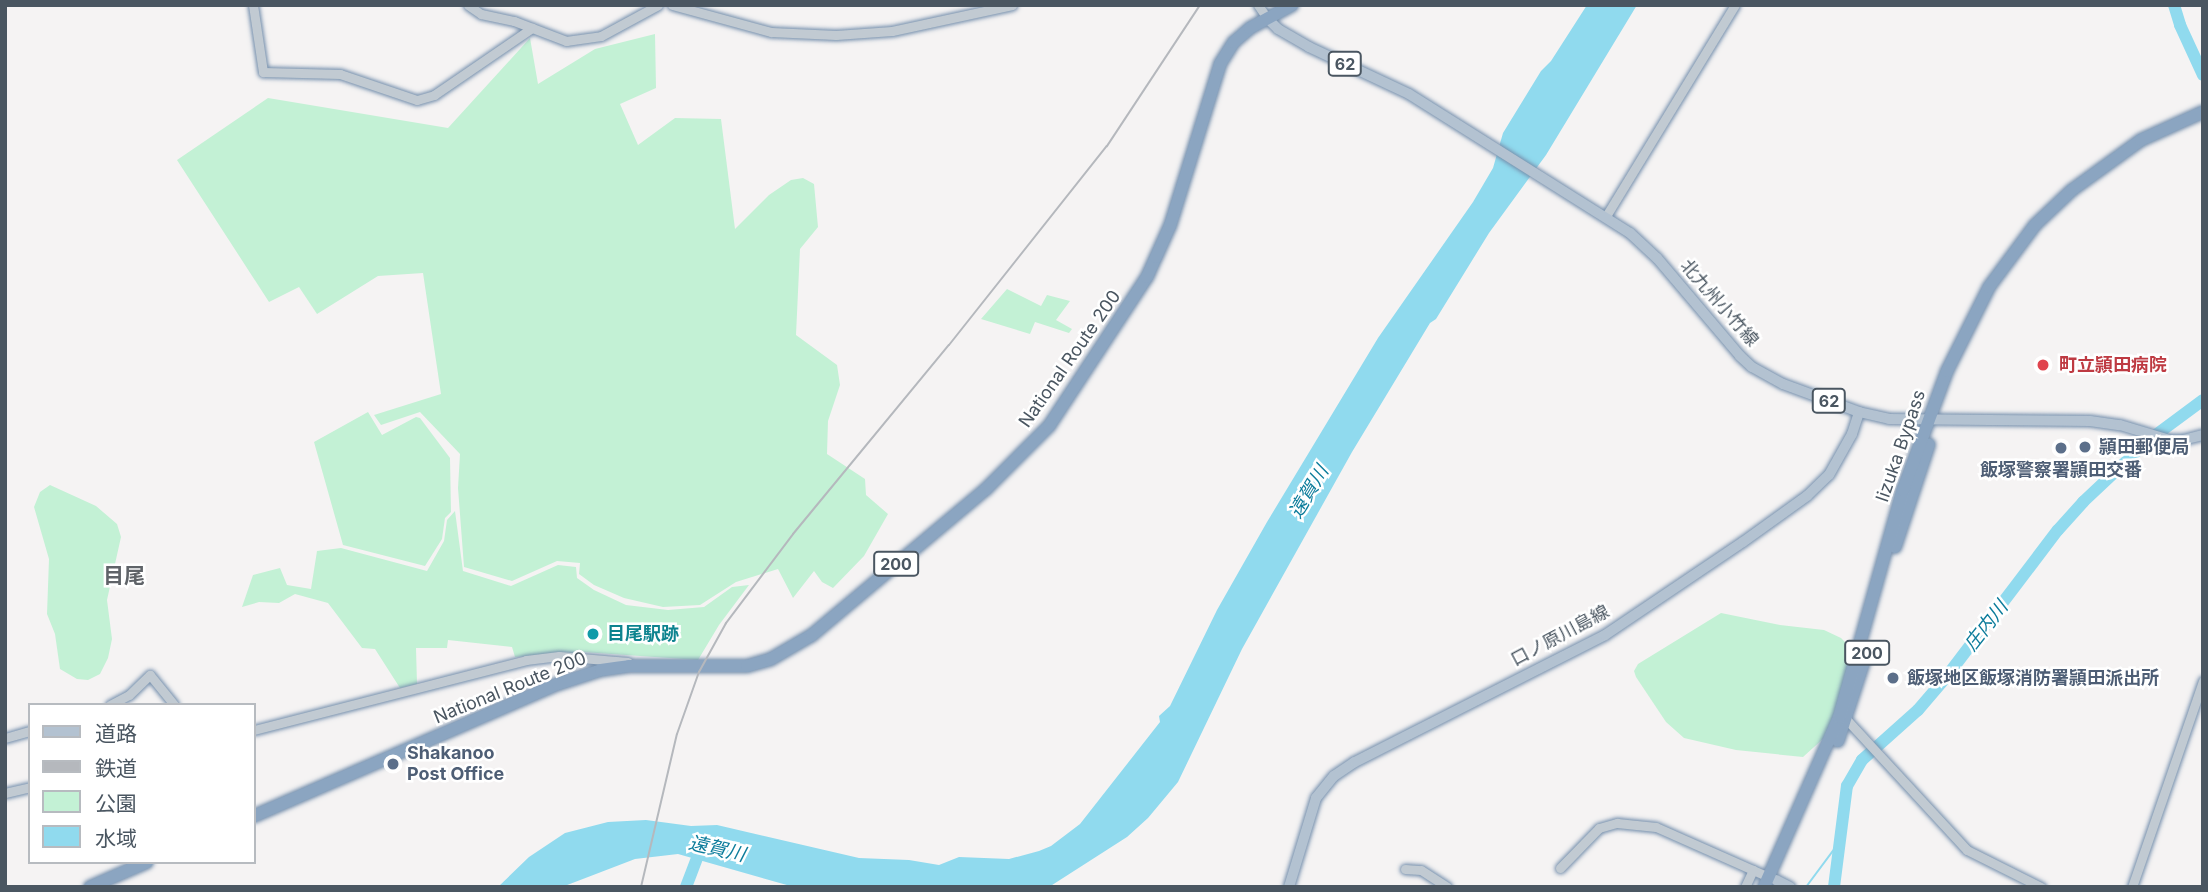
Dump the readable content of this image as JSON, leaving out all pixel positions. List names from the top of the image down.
{
  "streets": {
    "highway": ["National Route 200", "Iizuka Bypass", "200"],
    "main road": ["62", "北九州小竹線", "口ノ原川島線"]
  },
  "crossings": [
    ["北九州小竹線", "National Route 200"],
    ["北九州小竹線", "Iizuka Bypass"],
    ["北九州小竹線", "200"],
    ["北九州小竹線", "口ノ原川島線"],
    ["Iizuka Bypass", "200"]
  ],
  "districts": ["目尾"],
  "water": ["遠賀川", "庄内川"],
  "places": [
    "町立頴田病院",
    "頴田郵便局",
    "飯塚警察署頴田交番",
    "目尾駅跡",
    "飯塚地区飯塚消防署頴田派出所",
    "Shakanoo Post Office"
  ],
  "legend": [
    "道路",
    "鉄道",
    "公園",
    "水域"
  ]
}
